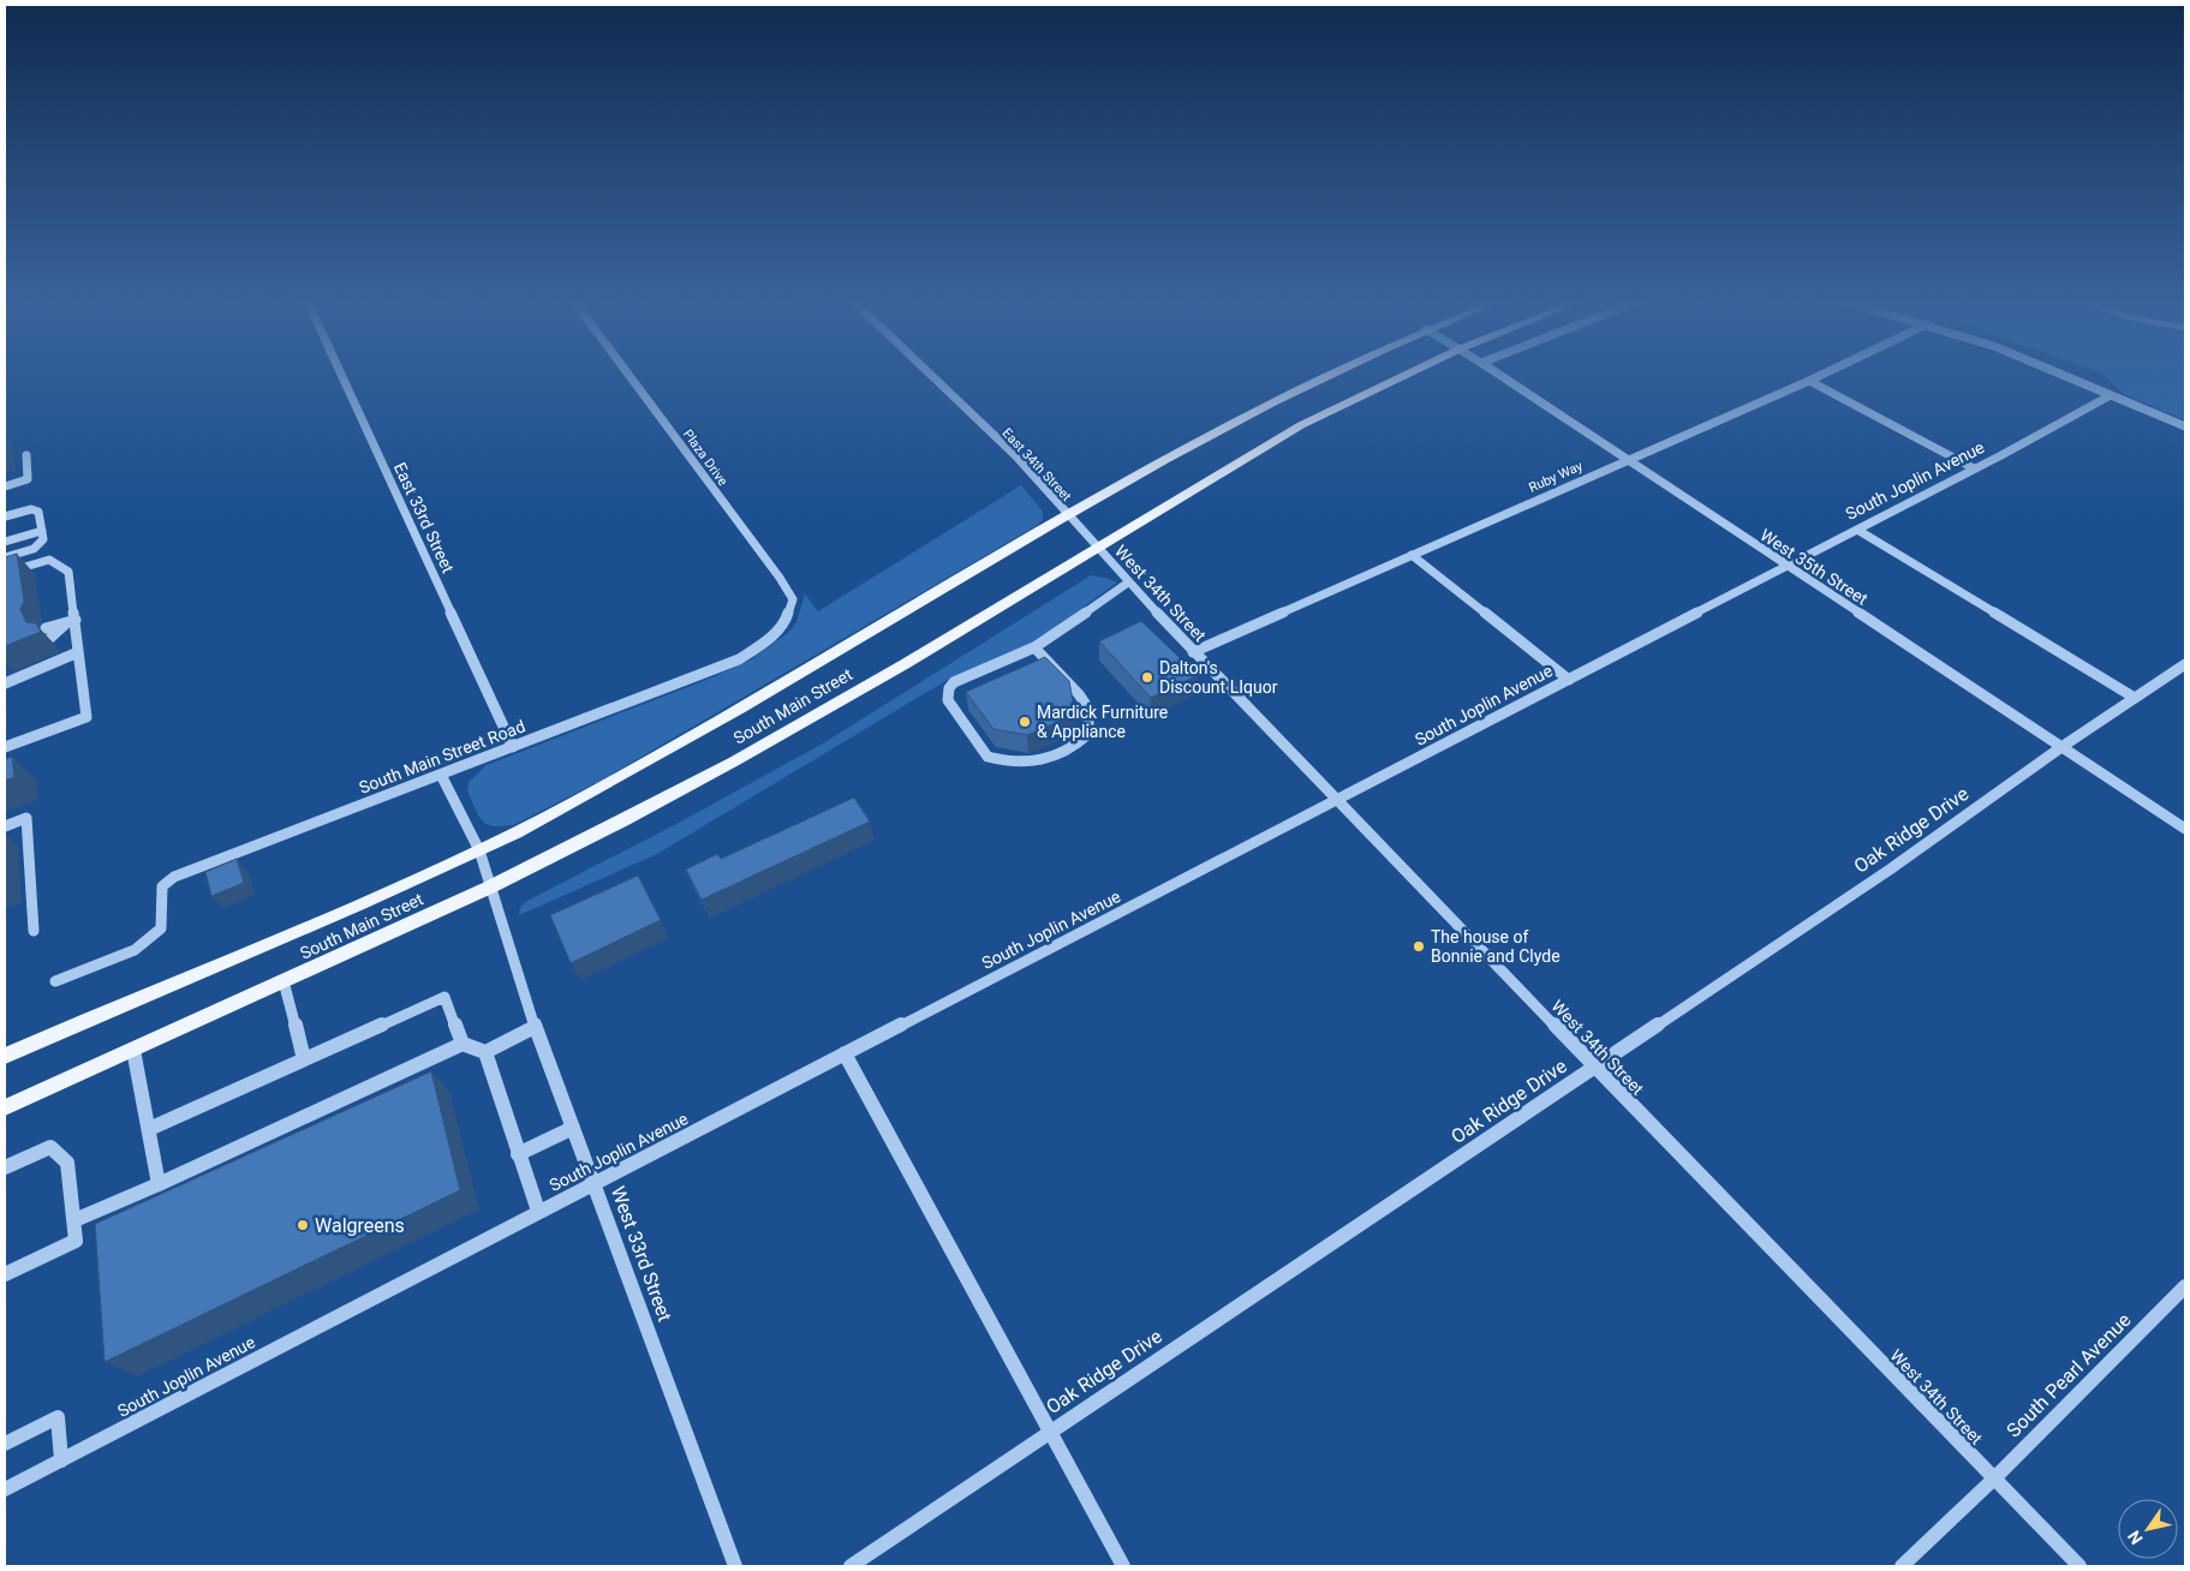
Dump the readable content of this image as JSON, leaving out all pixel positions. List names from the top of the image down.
{
  "streets": {
    "main road": ["South Main Street"],
    "street": [
      "Plaza Drive",
      "East 34th Street",
      "Ruby Way",
      "South Joplin Avenue",
      "East 33rd Street",
      "West 35th Street",
      "West 34th Street",
      "South Main Street Road",
      "Oak Ridge Drive",
      "West 33rd Street",
      "South Pearl Avenue"
    ]
  },
  "crossings": [
    ["Plaza Drive", "South Main Street Road"],
    ["East 34th Street", "West 34th Street"],
    ["East 34th Street", "South Main Street"],
    ["Ruby Way", "West 35th Street"],
    ["Ruby Way", "West 34th Street"],
    ["South Joplin Avenue", "West 35th Street"],
    ["South Joplin Avenue", "West 34th Street"],
    ["South Joplin Avenue", "West 33rd Street"],
    ["East 33rd Street", "South Main Street Road"],
    ["West 35th Street", "Oak Ridge Drive"],
    ["West 34th Street", "South Main Street"],
    ["West 34th Street", "Oak Ridge Drive"],
    ["West 34th Street", "South Pearl Avenue"],
    ["South Main Street", "West 33rd Street"]
  ],
  "places": [
    "Dalton's Discount LIquor",
    "Mardick Furniture & Appliance",
    "The house of Bonnie and Clyde",
    "Walgreens"
  ],
  "north": "bottom left"
}
